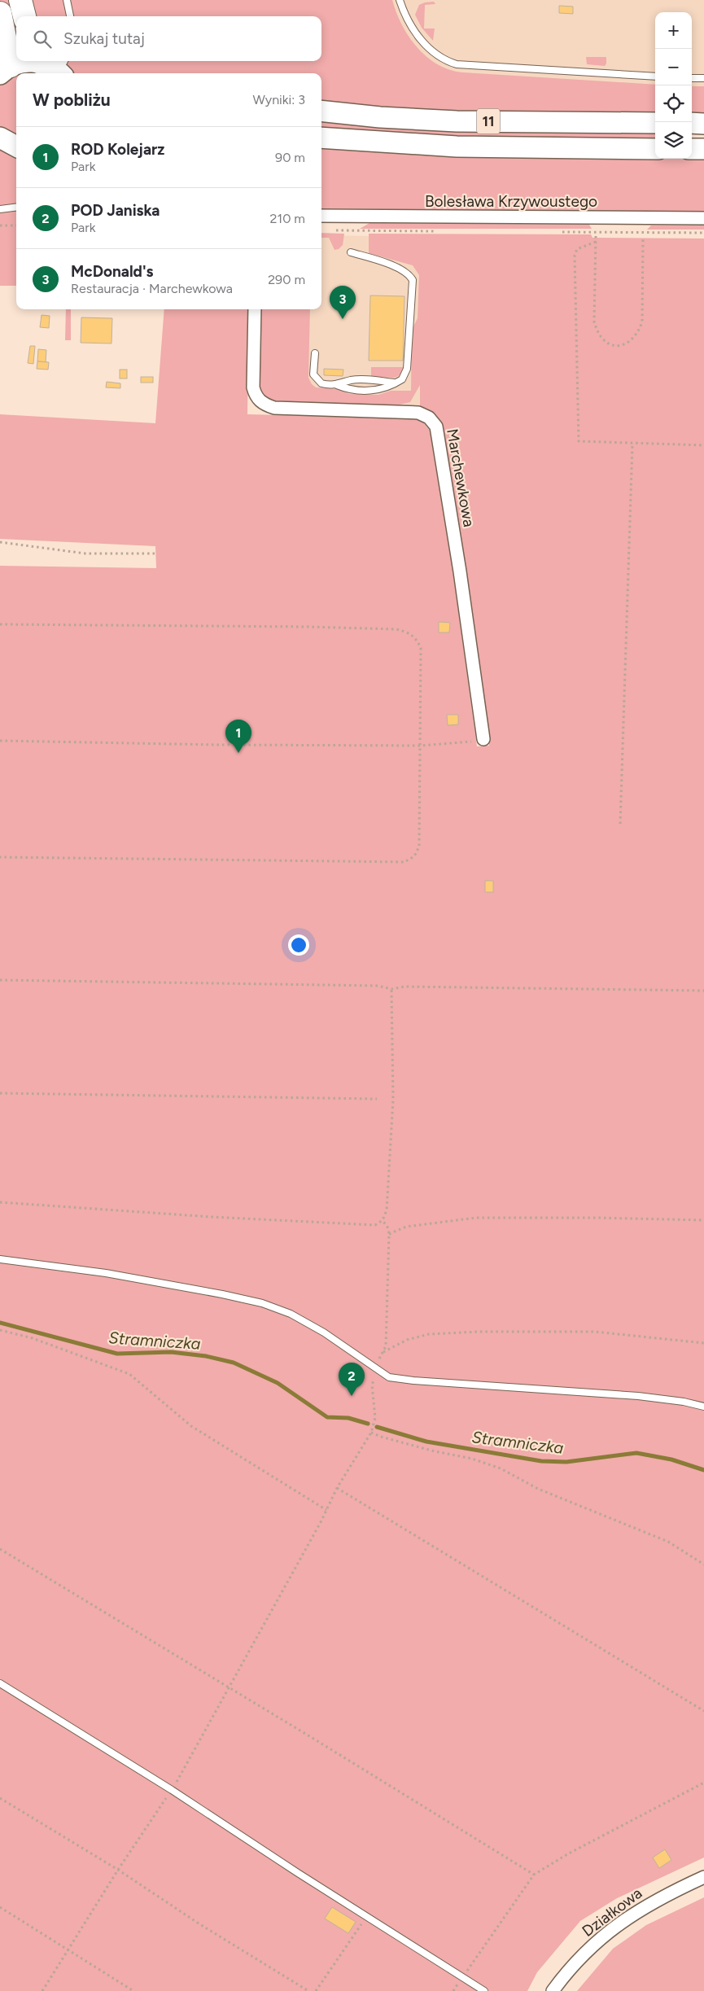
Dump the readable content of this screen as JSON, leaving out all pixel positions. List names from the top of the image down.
{
  "streets": {
    "main road": ["11"],
    "street": ["Bolesława Krzywoustego", "Marchewkowa", "Działkowa"]
  },
  "water": ["Stramniczka"],
  "page": {
    "map_buttons": ["+", "−"],
    "search": "Szukaj tutaj",
    "heading": ["W pobliżu", "Wyniki: 3"],
    "list": [
      {
        "mark": "1",
        "name": "ROD Kolejarz",
        "note": "Park",
        "value": "90 m"
      },
      {
        "mark": "2",
        "name": "POD Janiska",
        "note": "Park",
        "value": "210 m"
      },
      {
        "mark": "3",
        "name": "McDonald's",
        "note": "Restauracja · Marchewkowa",
        "value": "290 m"
      }
    ],
    "pins": ["3", "1", "2"]
  }
}
